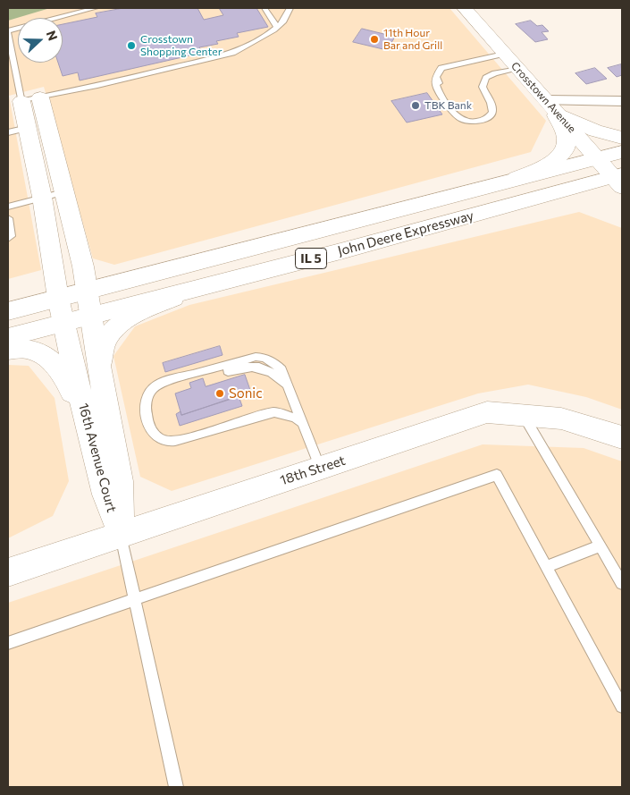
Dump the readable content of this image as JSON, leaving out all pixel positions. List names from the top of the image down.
{
  "streets": {
    "main road": [
      "Crosstown Avenue",
      "John Deere Expressway",
      "IL 5",
      "16th Avenue Court",
      "18th Street"
    ]
  },
  "crossings": [
    ["Crosstown Avenue", "John Deere Expressway"],
    ["John Deere Expressway", "16th Avenue Court"],
    ["16th Avenue Court", "18th Street"]
  ],
  "places": [
    "11th Hour Bar and Grill",
    "Crosstown Shopping Center",
    "TBK Bank",
    "Sonic"
  ],
  "north": "right"
}
